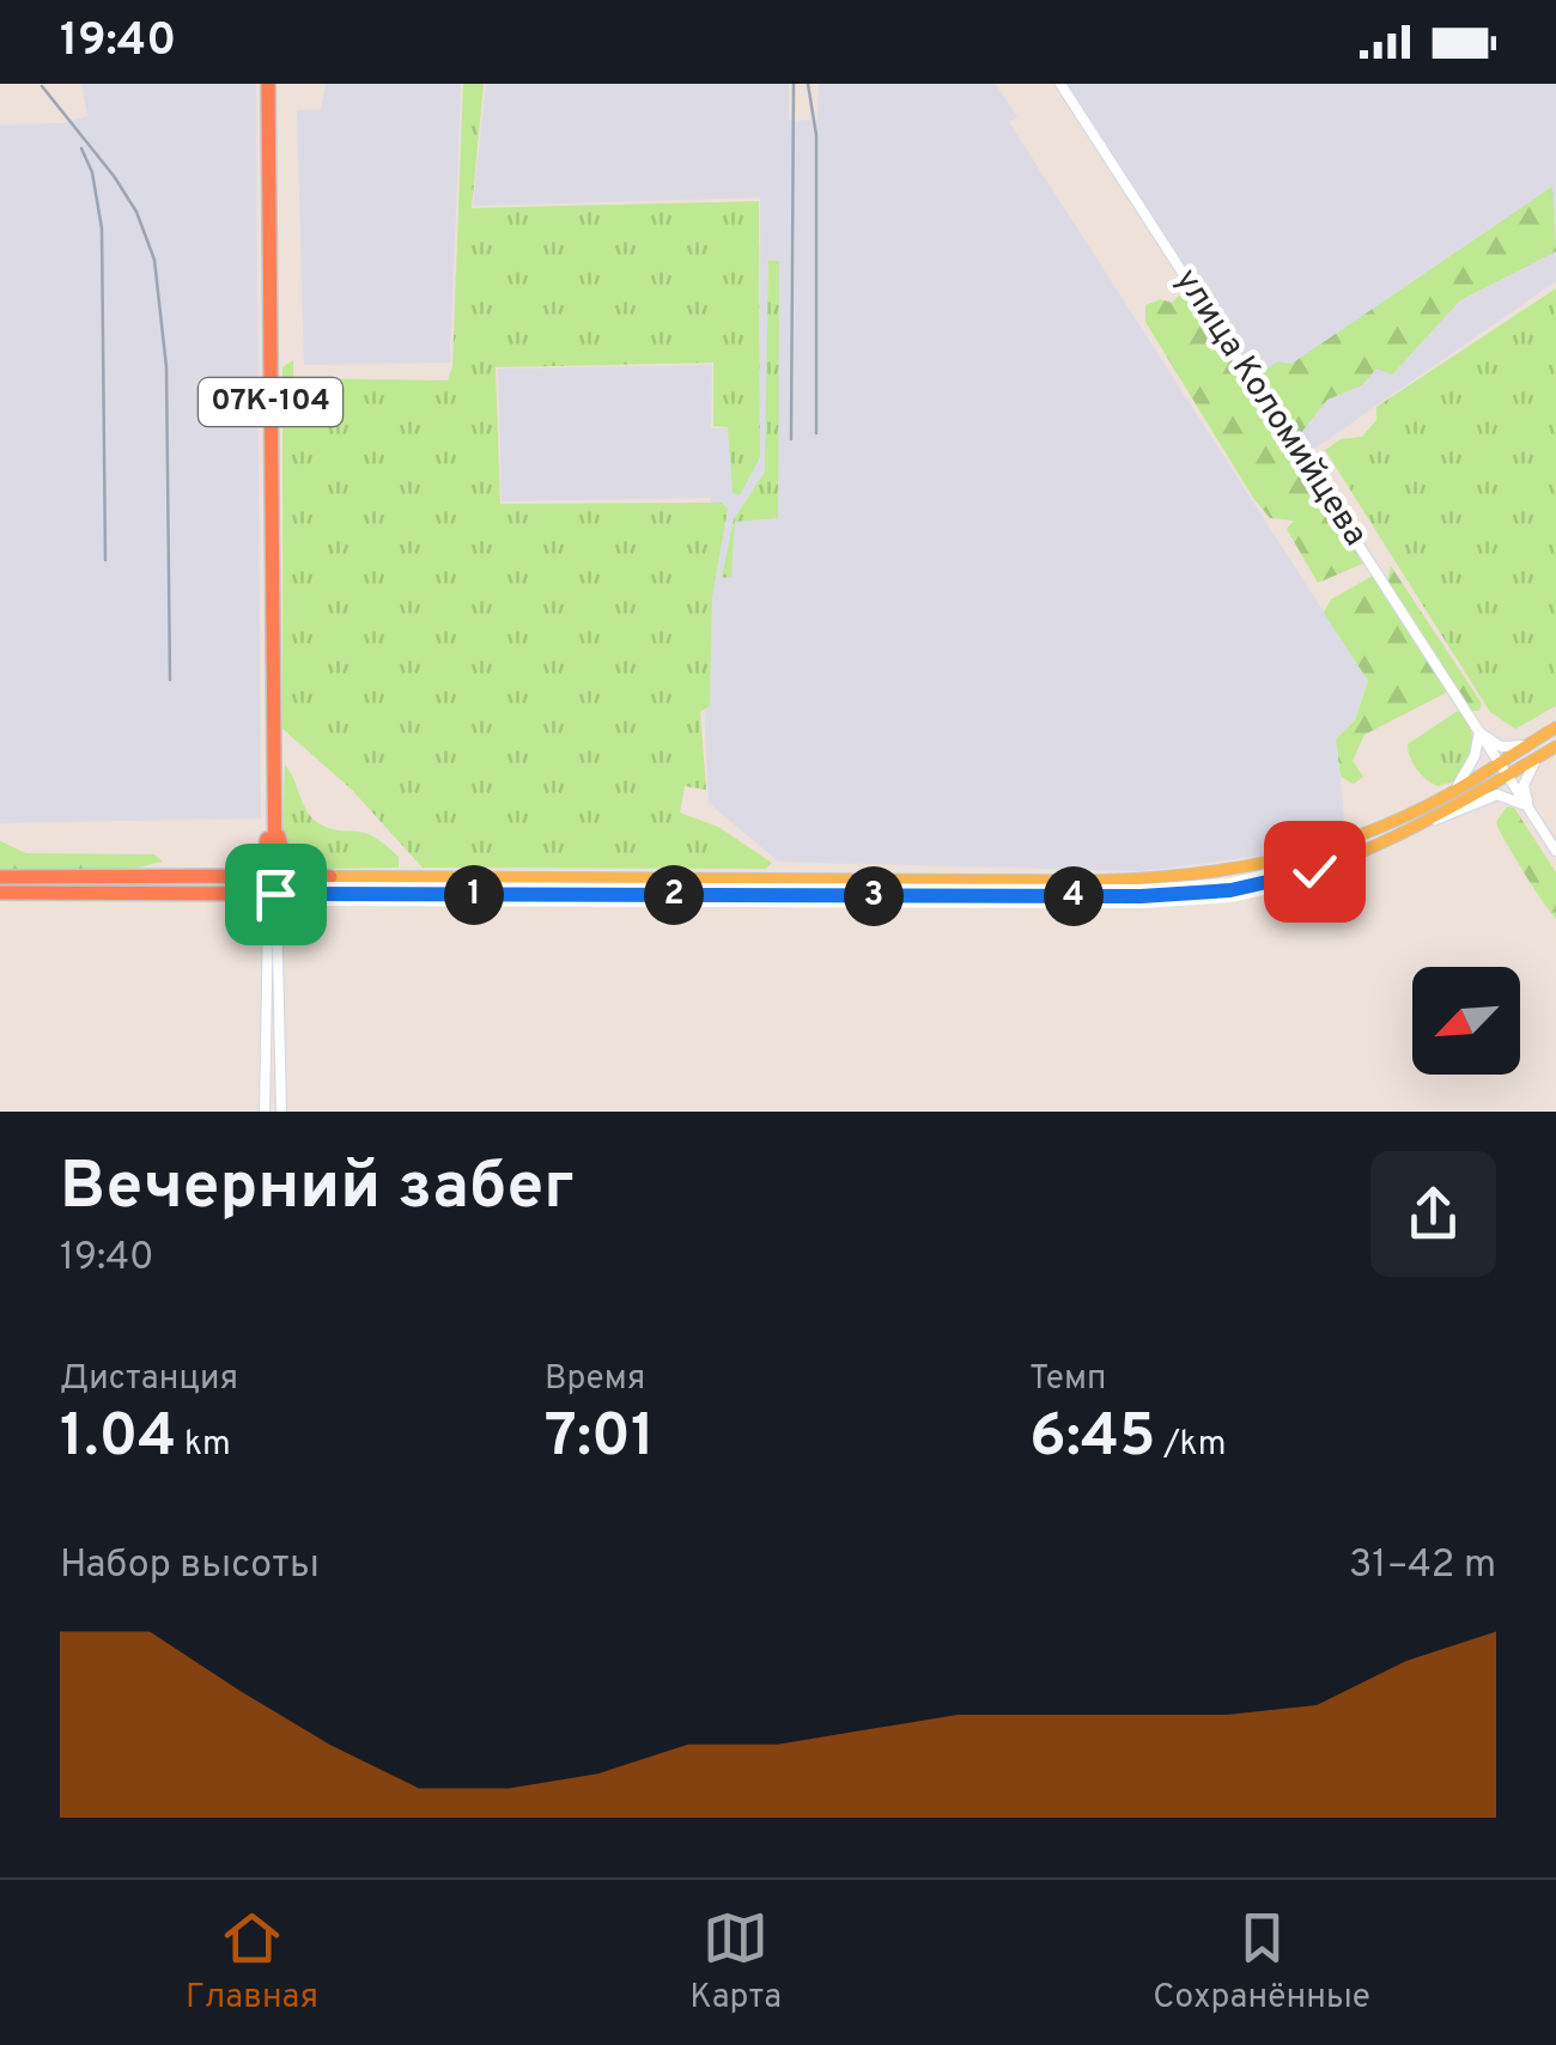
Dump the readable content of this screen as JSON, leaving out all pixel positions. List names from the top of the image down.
{
  "streets": {
    "highway": ["07К-104"],
    "street": ["улица Коломийцева"]
  },
  "north": "bottom left",
  "page": {
    "status": "19:40",
    "pins": [
      "1",
      "2",
      "3",
      "4"
    ],
    "heading": ["Вечерний забег", "19:40"],
    "stats": [
      ["Дистанция", "1.04 km"],
      ["Время", "7:01"],
      ["Темп", "6:45 /km"]
    ],
    "chart": ["Набор высоты", "31–42 m"],
    "tabs": ["Главная", "Карта", "Сохранённые"]
  }
}
